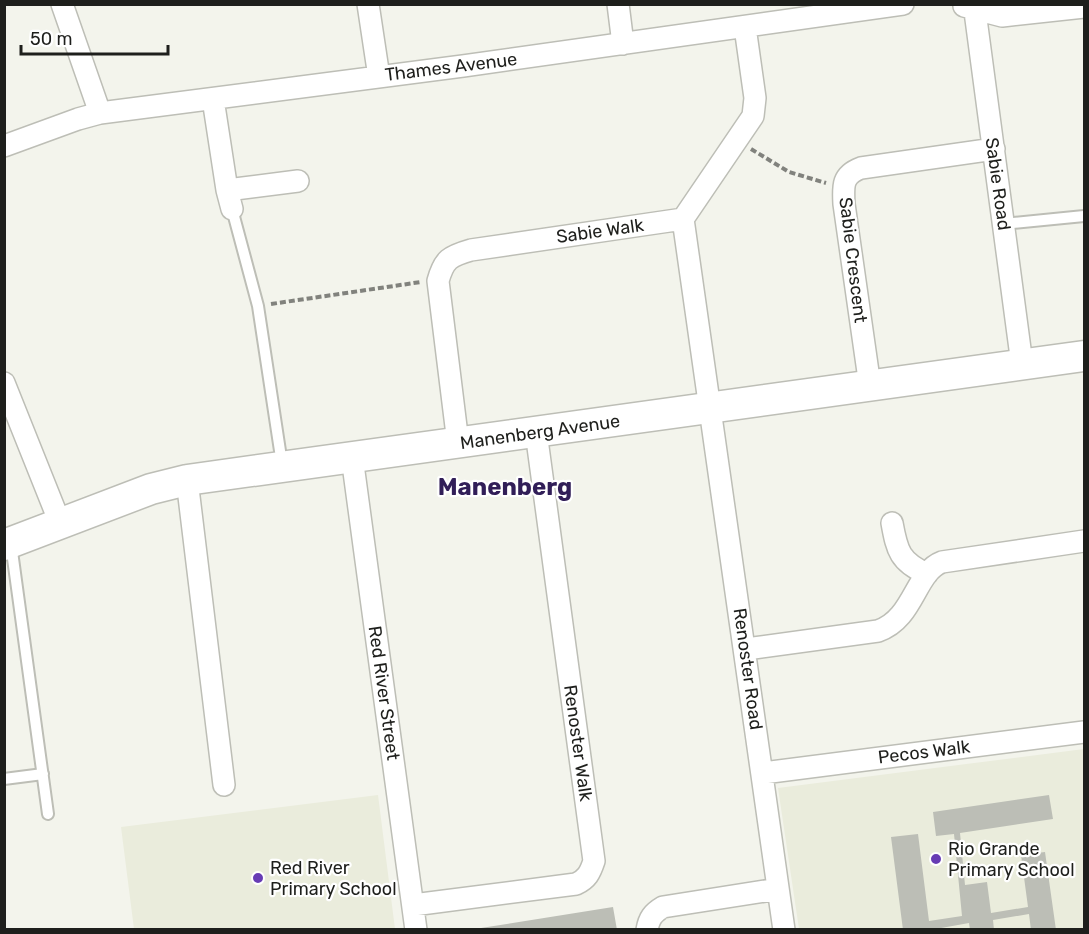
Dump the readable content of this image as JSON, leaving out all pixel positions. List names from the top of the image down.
{
  "streets": {
    "street": [
      "Thames Avenue",
      "Sabie Road",
      "Sabie Walk",
      "Sabie Crescent",
      "Manenberg Avenue",
      "Renoster Road",
      "Red River Street",
      "Renoster Walk",
      "Pecos Walk"
    ]
  },
  "crossings": [
    ["Sabie Road", "Sabie Crescent"],
    ["Sabie Road", "Manenberg Avenue"],
    ["Sabie Walk", "Renoster Road"],
    ["Sabie Crescent", "Manenberg Avenue"],
    ["Manenberg Avenue", "Renoster Road"],
    ["Manenberg Avenue", "Red River Street"],
    ["Manenberg Avenue", "Renoster Walk"],
    ["Renoster Road", "Pecos Walk"],
    ["Red River Street", "Renoster Walk"]
  ],
  "districts": ["Manenberg"],
  "places": ["Rio Grande Primary School", "Red River Primary School"],
  "scale_bar": "50 m"
}
